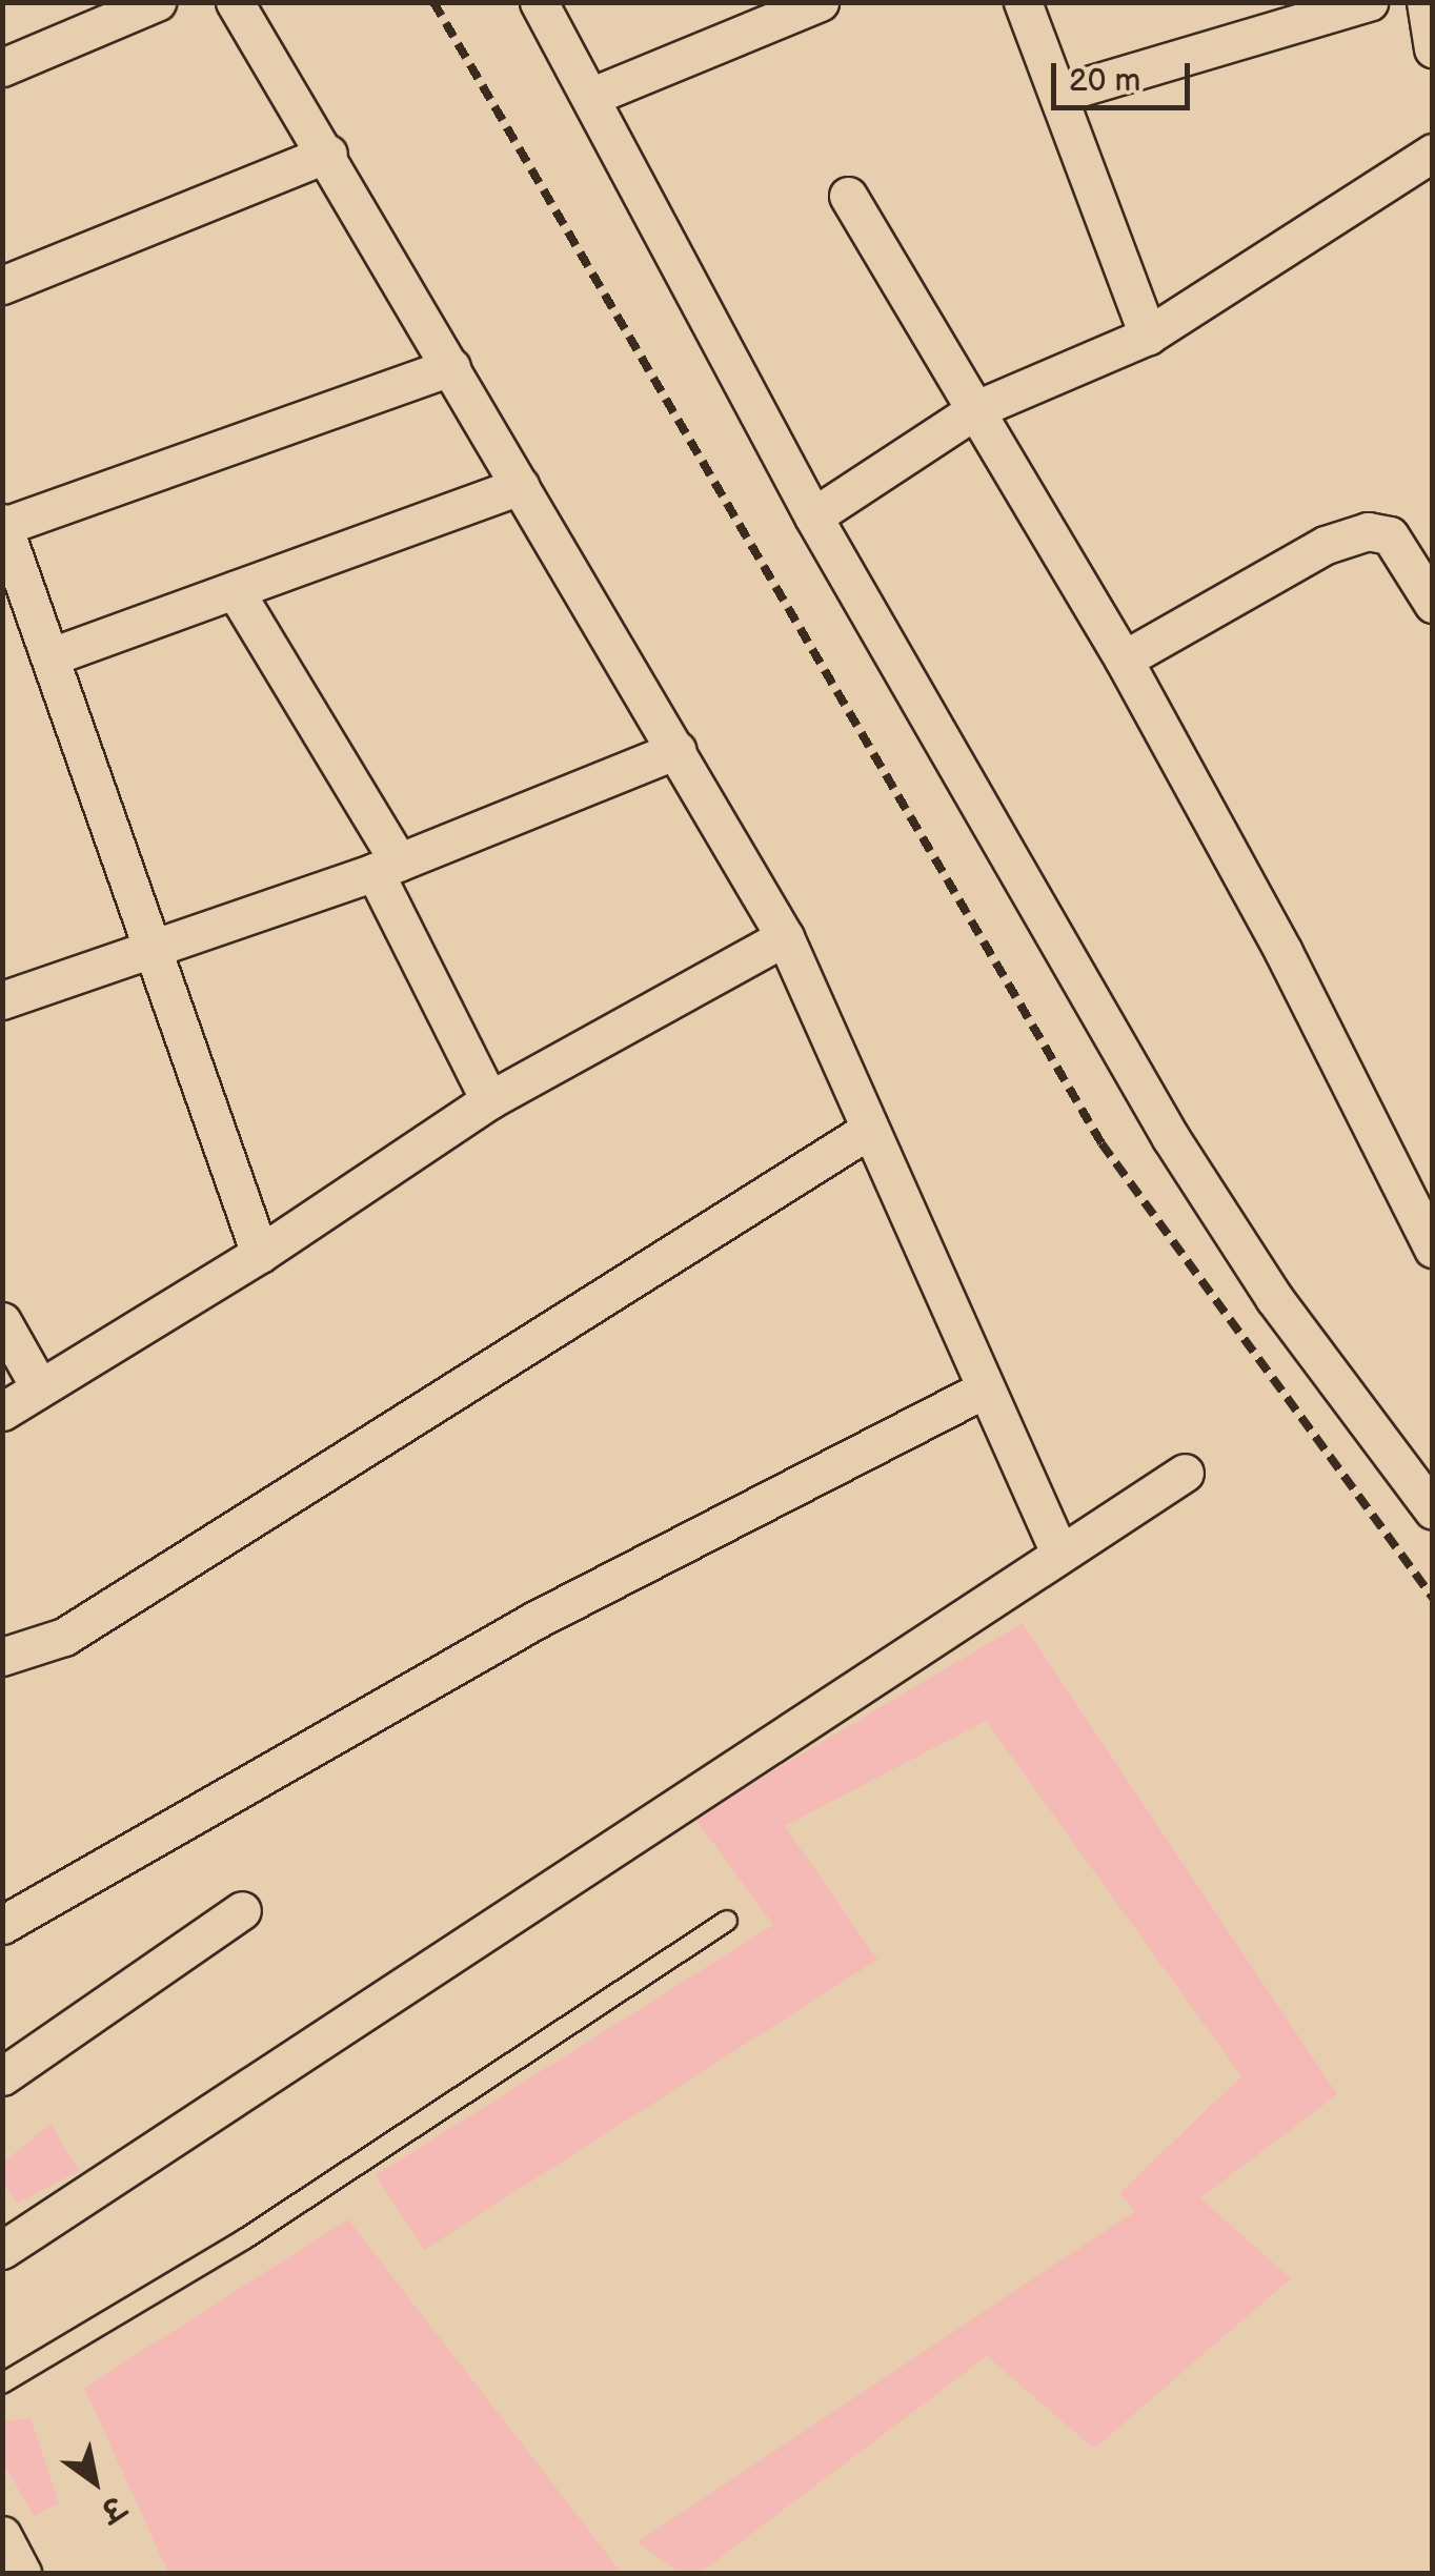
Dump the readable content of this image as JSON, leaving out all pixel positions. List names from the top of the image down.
{
  "scale_bar": "20 m",
  "north": "bottom right"
}
